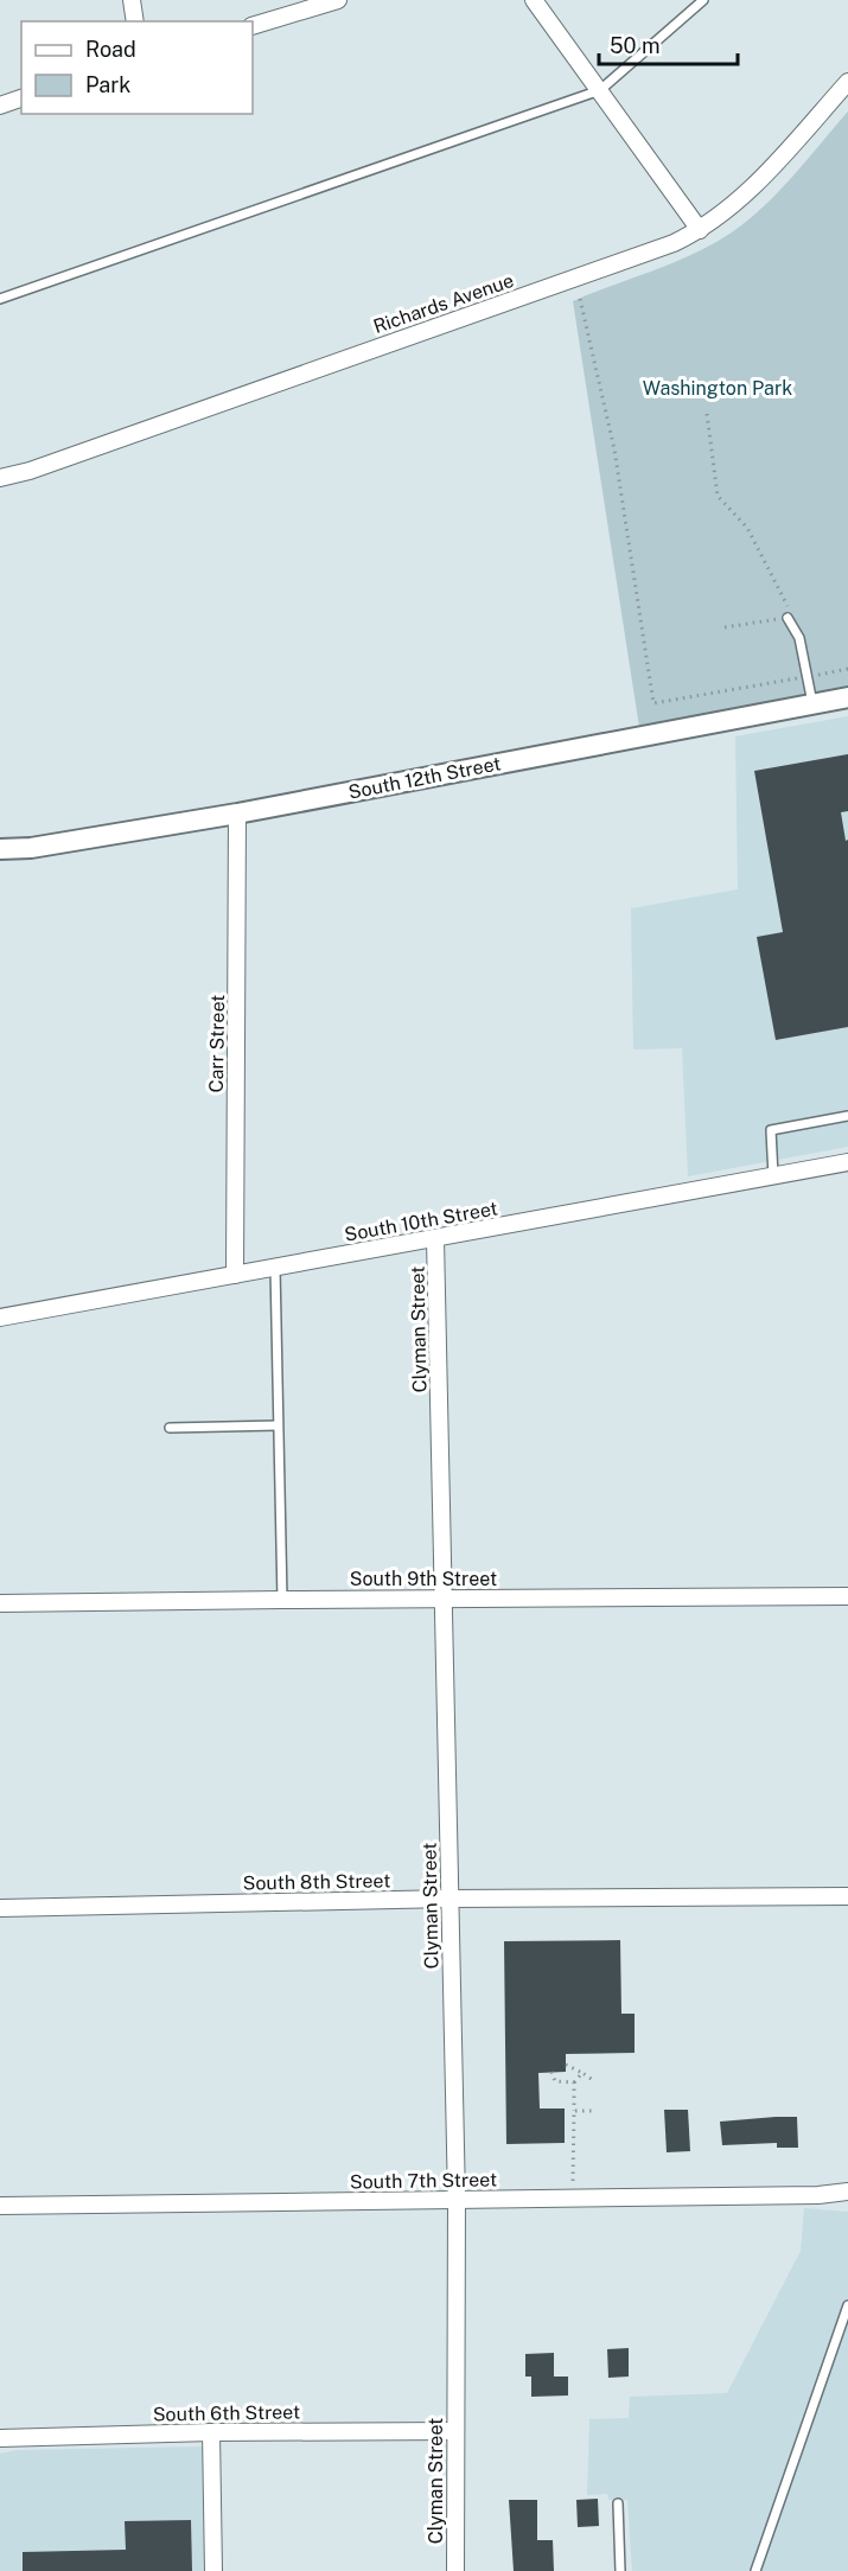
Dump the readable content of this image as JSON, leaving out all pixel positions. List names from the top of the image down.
{
  "streets": {
    "street": [
      "Richards Avenue",
      "South 12th Street",
      "Carr Street",
      "South 10th Street",
      "Clyman Street",
      "South 9th Street",
      "South 8th Street",
      "South 7th Street",
      "South 6th Street"
    ]
  },
  "crossings": [
    ["South 12th Street", "Carr Street"],
    ["Carr Street", "South 10th Street"],
    ["South 10th Street", "Clyman Street"],
    ["Clyman Street", "South 9th Street"],
    ["Clyman Street", "South 8th Street"],
    ["Clyman Street", "South 7th Street"],
    ["Clyman Street", "South 6th Street"]
  ],
  "parks": ["Washington Park"],
  "legend": ["Road", "Park"],
  "scale_bar": "50 m"
}
